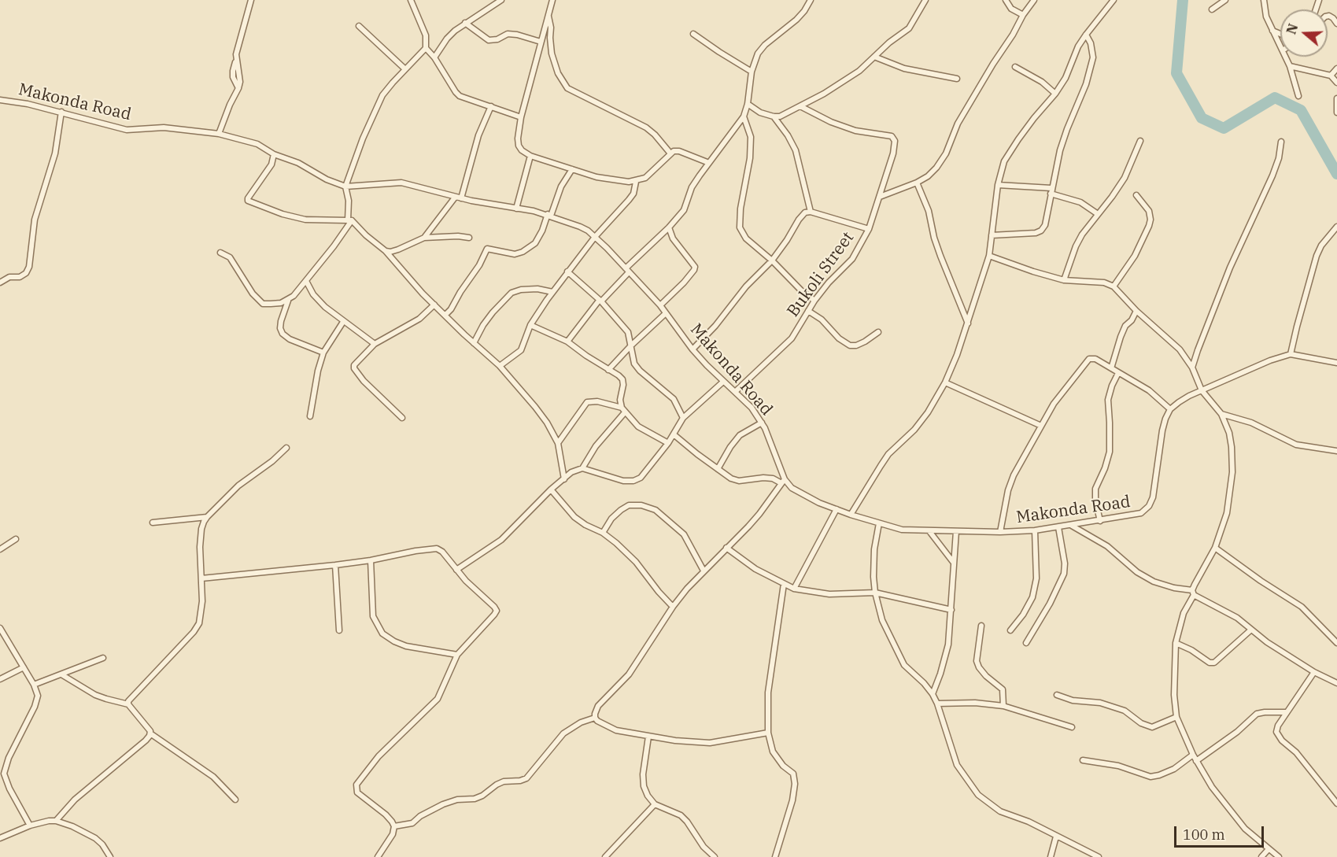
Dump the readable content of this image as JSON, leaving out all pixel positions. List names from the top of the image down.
{
  "streets": {
    "street": ["Makonda Road", "Bukoli Street"]
  },
  "crossings": [
    ["Makonda Road", "Bukoli Street"]
  ],
  "scale_bar": "100 m",
  "north": "left"
}
